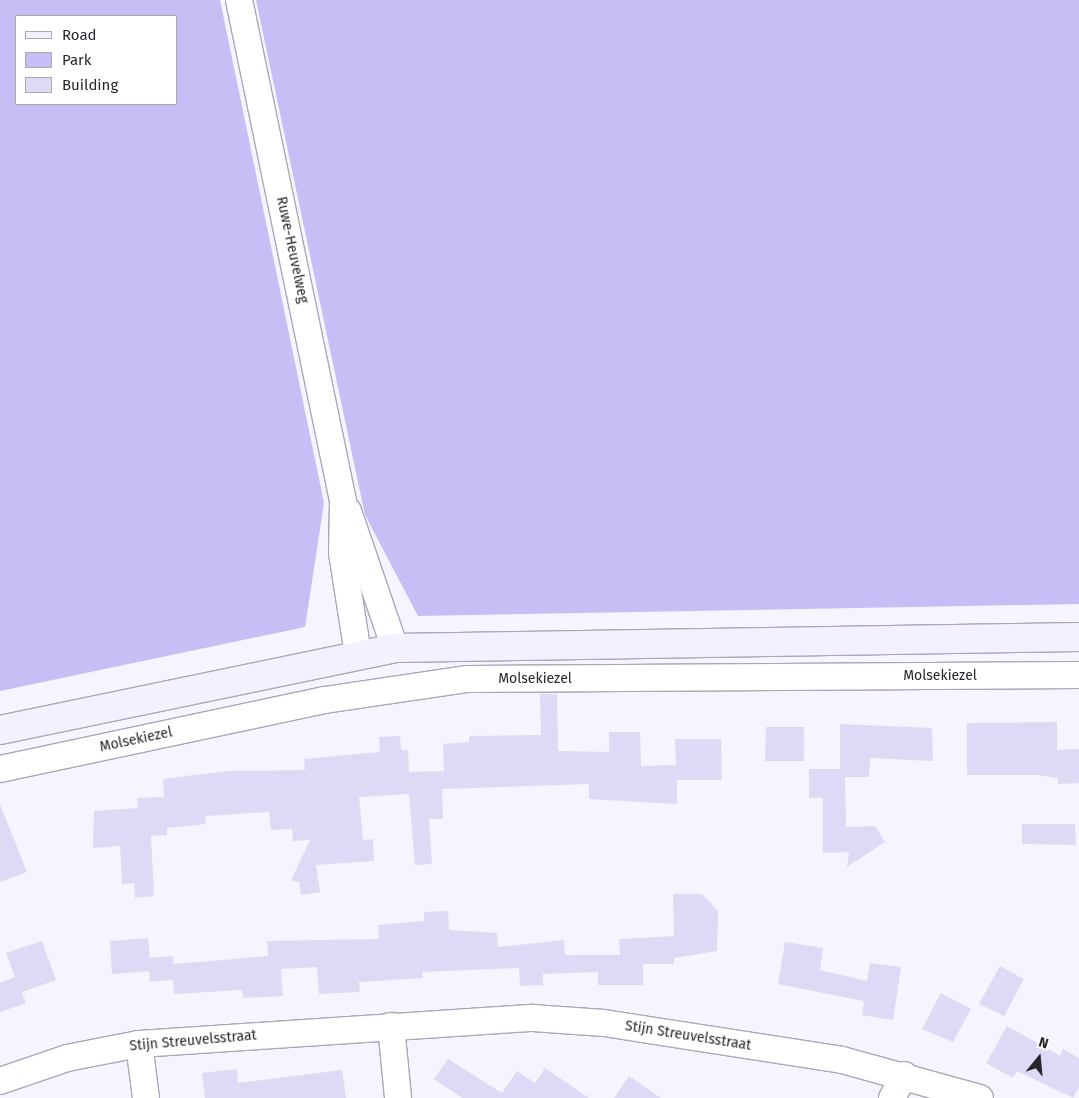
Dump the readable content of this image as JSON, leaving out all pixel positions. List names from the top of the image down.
{
  "streets": {
    "street": ["Ruwe-Heuvelweg", "Molsekiezel", "Stijn Streuvelsstraat"]
  },
  "legend": ["Road", "Park", "Building"],
  "north": "top"
}
